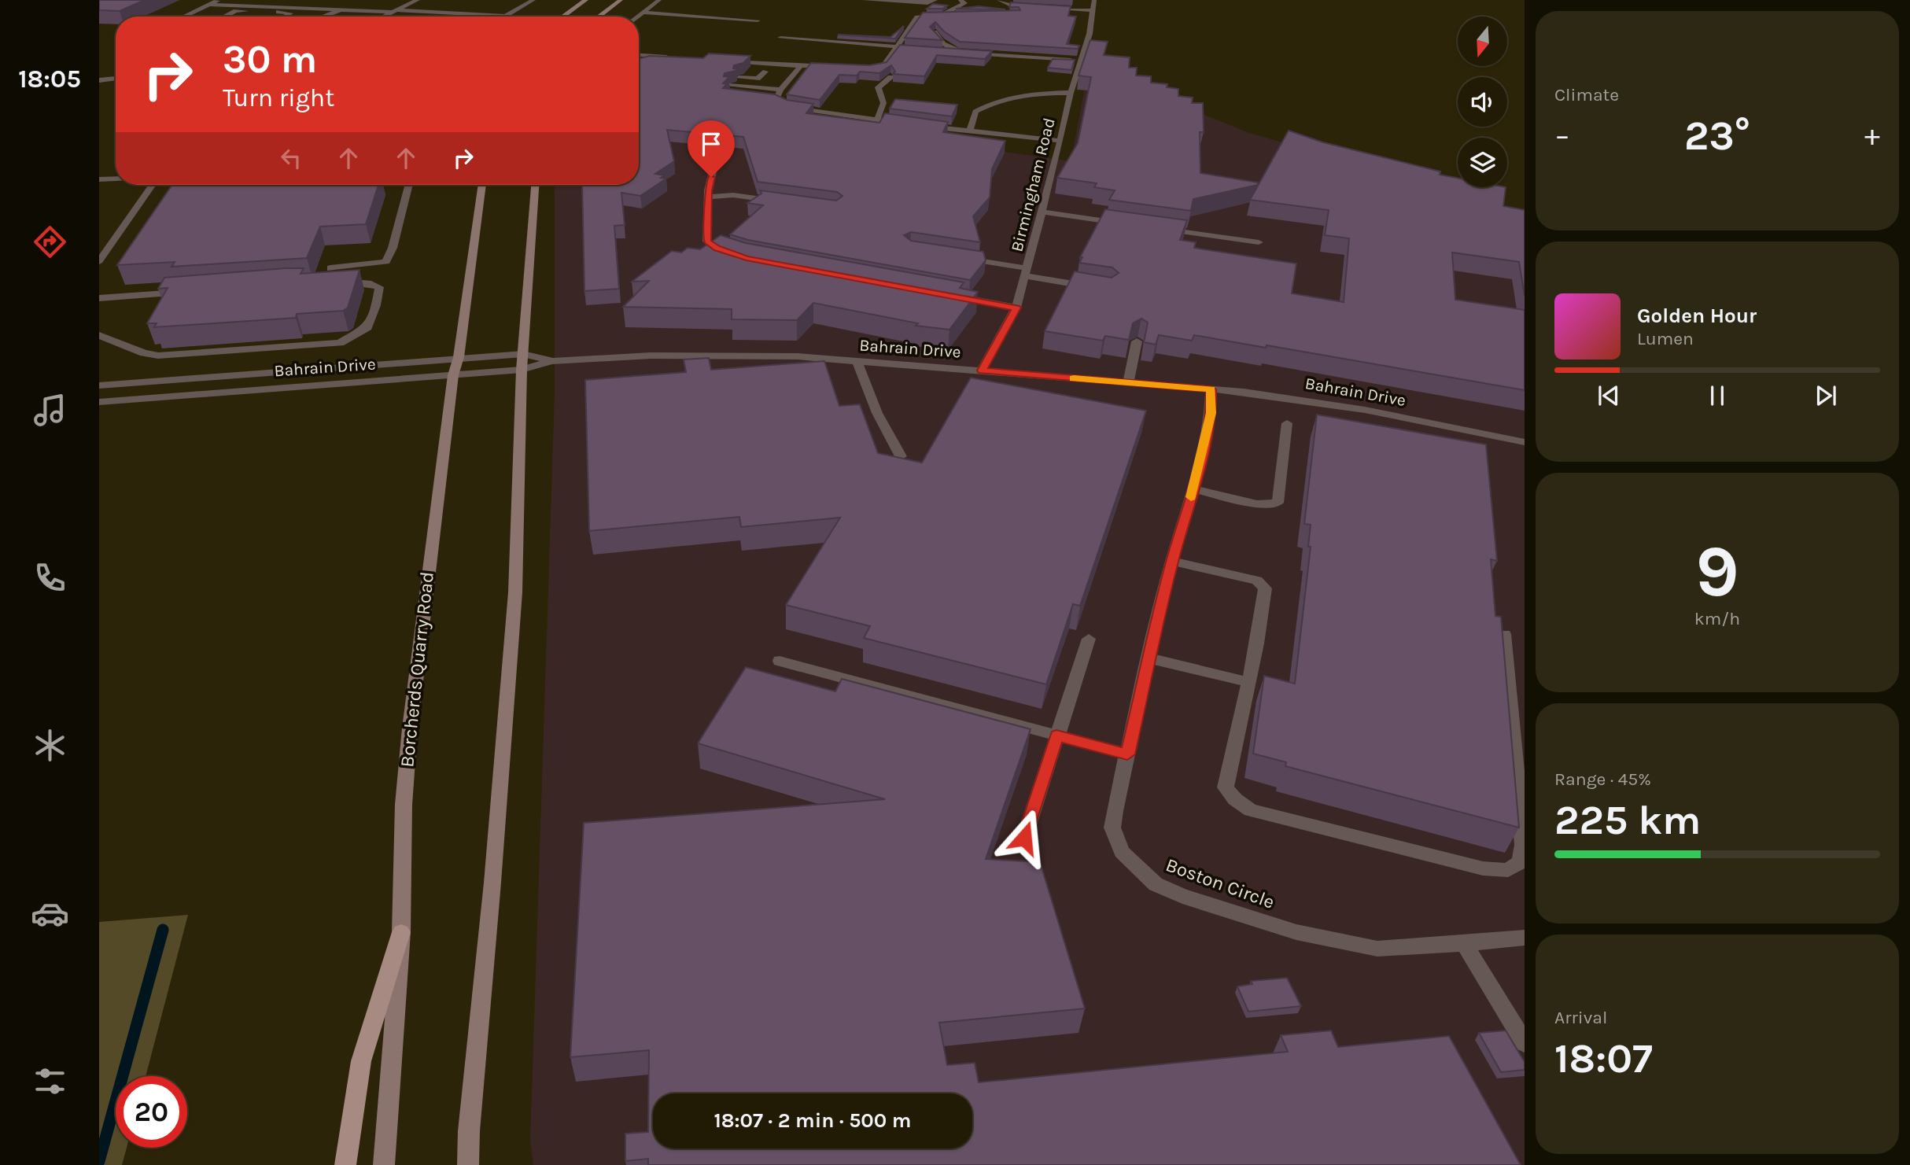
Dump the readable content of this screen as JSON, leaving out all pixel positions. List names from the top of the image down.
{
  "streets": {
    "main road": ["Borcherds Quarry Road"],
    "lane": ["Birmingham Road", "Bahrain Drive", "Boston Circle"]
  },
  "crossings": [
    ["Birmingham Road", "Bahrain Drive"],
    ["Bahrain Drive", "Borcherds Quarry Road"],
    ["Bahrain Drive", "Boston Circle"]
  ],
  "north": "bottom",
  "page": {
    "tabs": "18:05",
    "tile": [
      "Climate",
      ["9", "km/h"],
      ["Range · 45%", "225 km"],
      ["Arrival", "18:07"]
    ],
    "turn": ["30 m", "Turn right"],
    "heat": ["−", "23°", "+"],
    "song": ["Golden Hour", "Lumen"],
    "limit": "20",
    "trip": "18:07 · 2 min · 500 m"
  }
}
